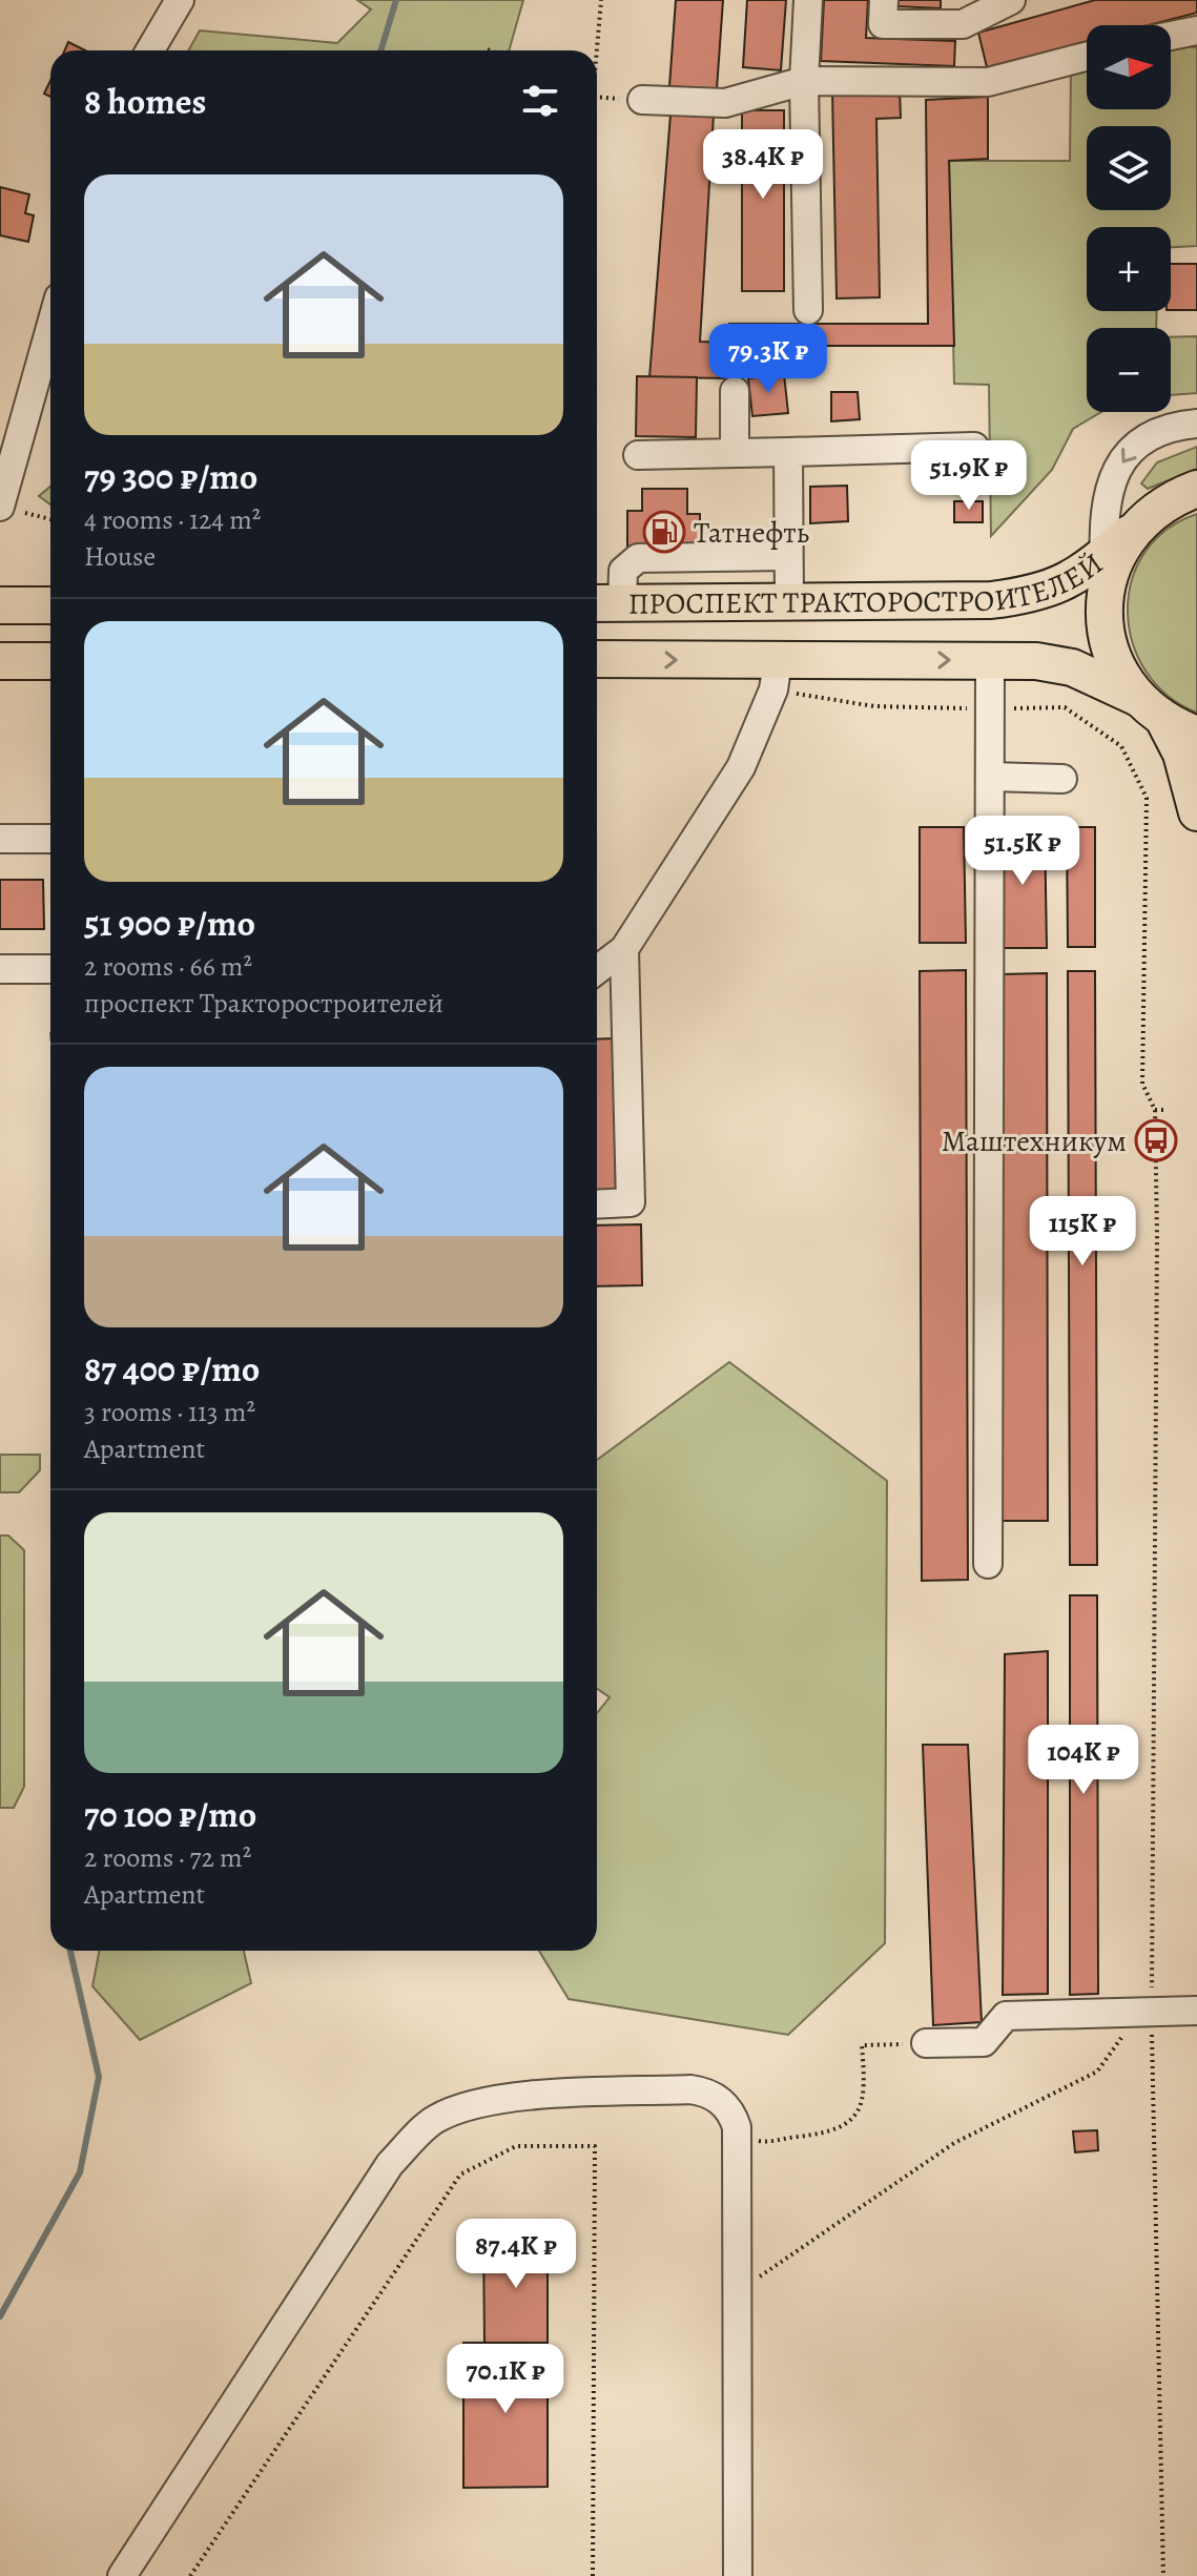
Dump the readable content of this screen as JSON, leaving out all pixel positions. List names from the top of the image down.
{
  "streets": {
    "main road": ["ПРОСПЕКТ ТРАКТОРОСТРОИТЕЛЕЙ"]
  },
  "places": {
    "fuel station": ["Татнефть"],
    "bus stop": ["Маштехникум"]
  },
  "north": "right",
  "page": {
    "map_buttons": ["+", "−"],
    "heading": "8 homes",
    "price": [
      "38.4K ₽",
      "79.3K ₽",
      "51.9K ₽",
      "51.5K ₽",
      "115K ₽",
      "104K ₽",
      "87.4K ₽",
      "70.1K ₽"
    ],
    "list": [
      {
        "name": "79 300 ₽/mo",
        "note": "4 rooms · 124 m² · House"
      },
      {
        "name": "51 900 ₽/mo",
        "note": "2 rooms · 66 m² · проспект Тракторостроителей"
      },
      {
        "name": "87 400 ₽/mo",
        "note": "3 rooms · 113 m² · Apartment"
      },
      {
        "name": "70 100 ₽/mo",
        "note": "2 rooms · 72 m² · Apartment"
      }
    ]
  }
}
